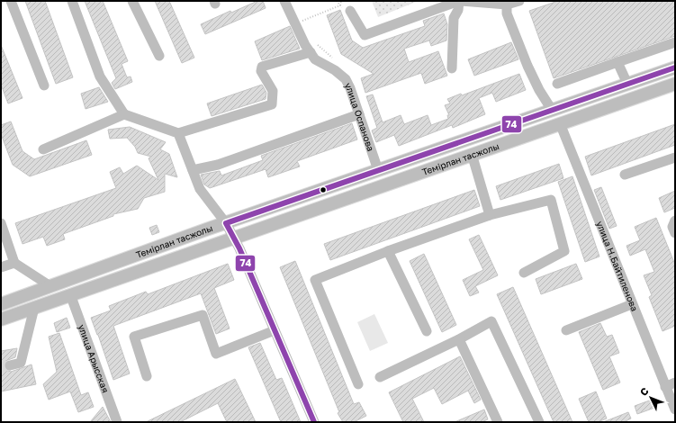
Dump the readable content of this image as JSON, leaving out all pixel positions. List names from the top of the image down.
{
  "streets": {
    "main road": ["Темірлан тасжолы"],
    "street": ["улица Оспанова", "улица Н.Байтиленова", "улица Арысская"]
  },
  "crossings": [
    ["улица Оспанова", "Темірлан тасжолы"],
    ["Темірлан тасжолы", "улица Н.Байтиленова"],
    ["Темірлан тасжолы", "улица Арысская"]
  ],
  "lines": ["transit line 74"],
  "north": "top left"
}
